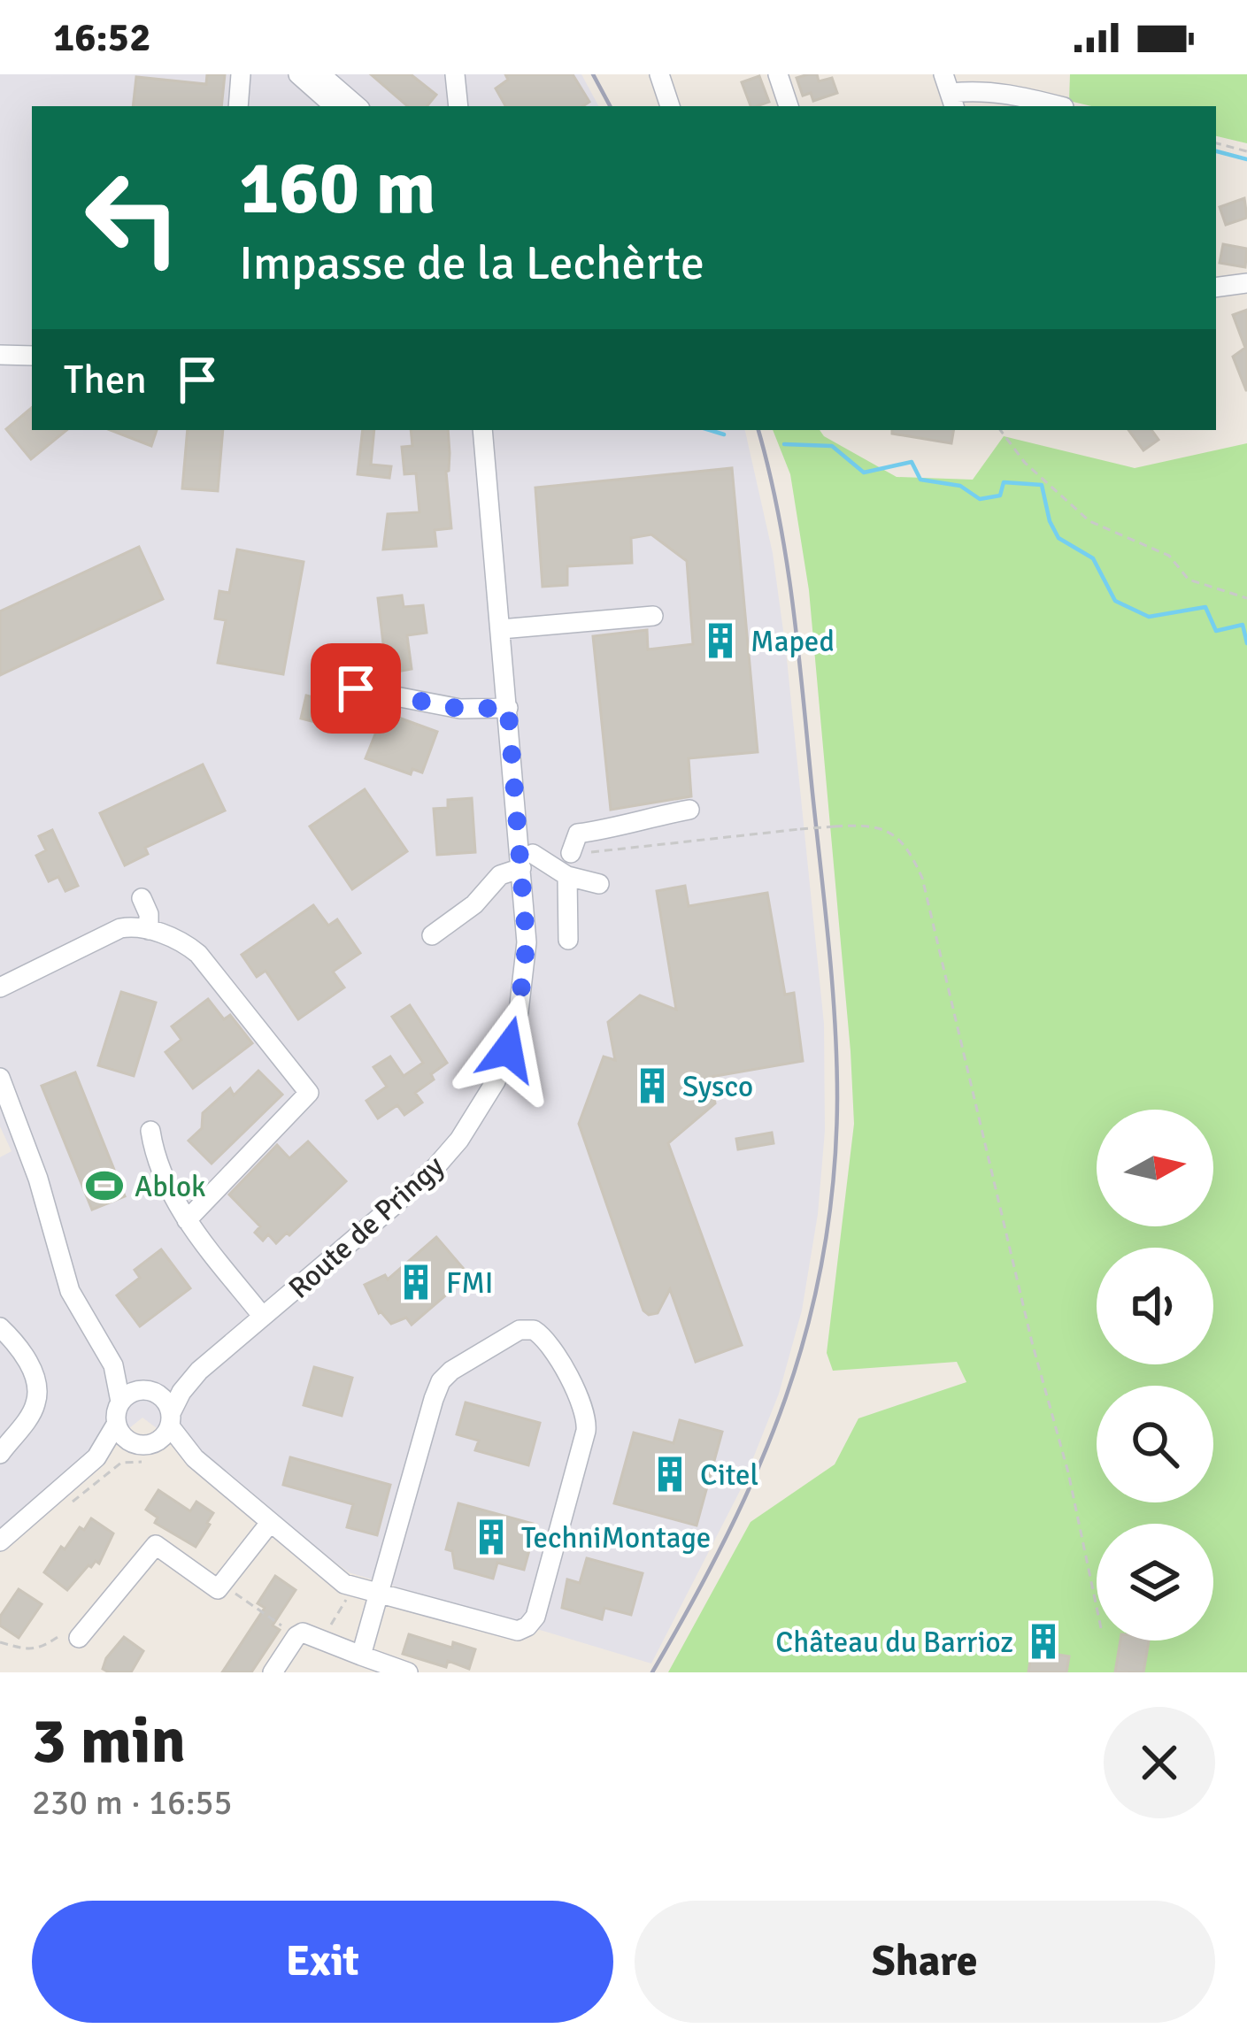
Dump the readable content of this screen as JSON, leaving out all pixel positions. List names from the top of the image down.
{
  "streets": {
    "street": ["Route de Pringy"]
  },
  "places": {
    "building": [
      "Maped",
      "Sysco",
      "FMI",
      "Citel",
      "TechniMontage",
      "Château du Barrioz"
    ],
    "sports": ["Ablok"]
  },
  "north": "right",
  "page": {
    "status": "16:52",
    "turn": ["160 m", "Impasse de la Lechèrte"],
    "then": "Then",
    "heading": ["3 min", "230 m · 16:55"],
    "buttons": ["Exit", "Share"]
  }
}
